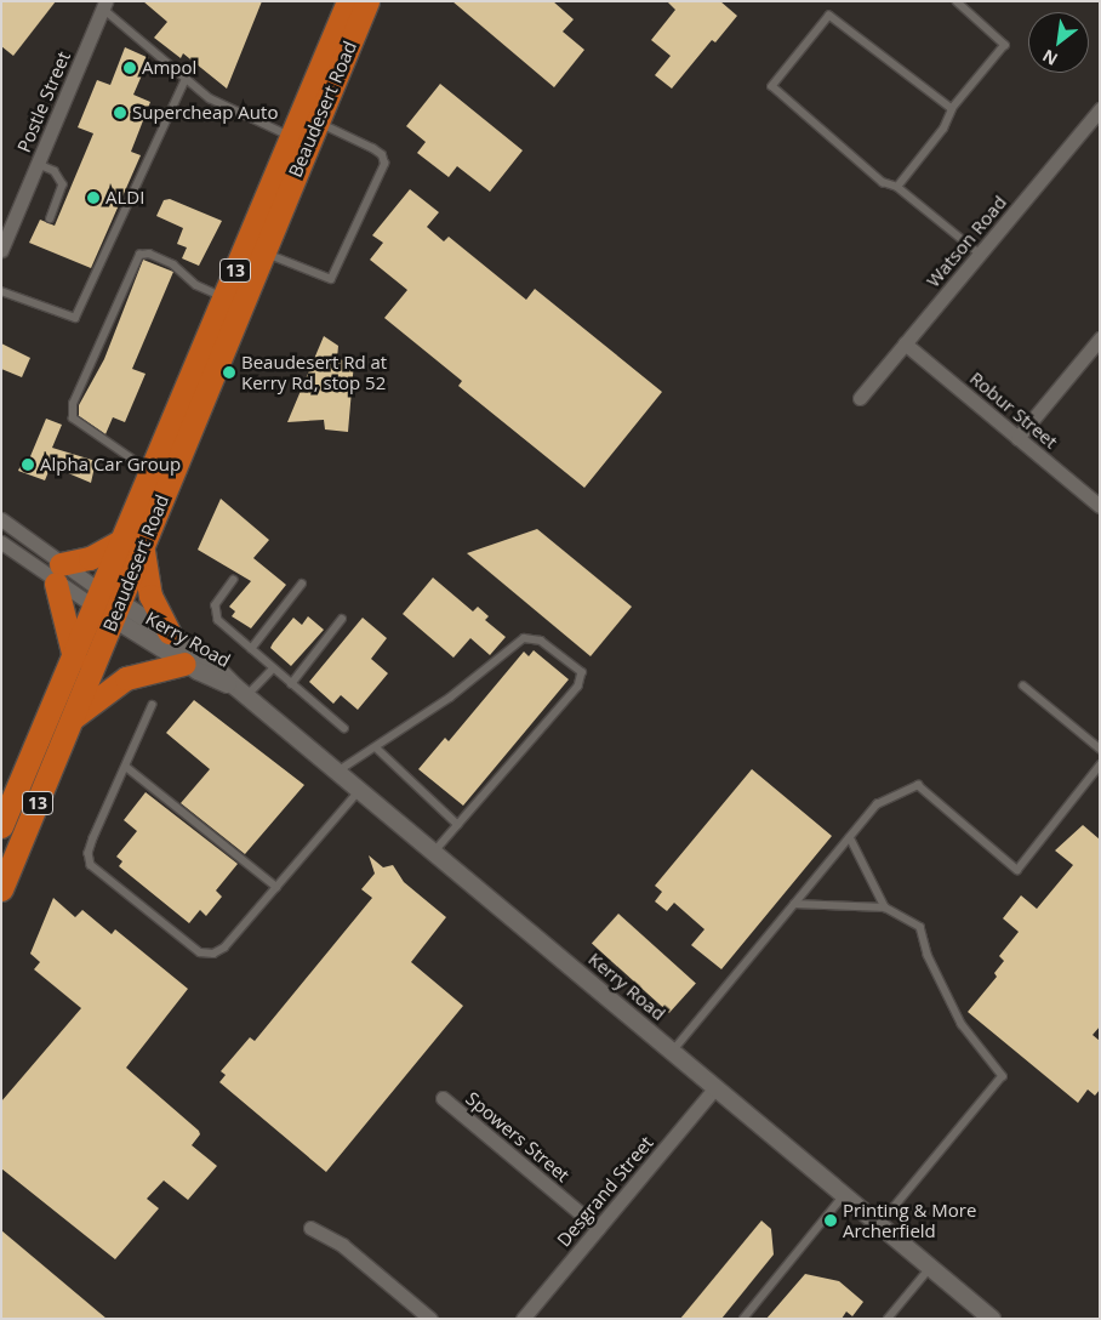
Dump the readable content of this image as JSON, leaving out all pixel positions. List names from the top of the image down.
{
  "streets": {
    "highway": ["Beaudesert Road", "13"],
    "street": [
      "Postle Street",
      "Watson Road",
      "Robur Street",
      "Kerry Road",
      "Spowers Street",
      "Desgrand Street"
    ]
  },
  "crossings": [
    ["Beaudesert Road", "Kerry Road"],
    ["Watson Road", "Robur Street"],
    ["Kerry Road", "Desgrand Street"],
    ["Spowers Street", "Desgrand Street"]
  ],
  "places": [
    "Ampol",
    "Supercheap Auto",
    "ALDI",
    "Beaudesert Rd at Kerry Rd, stop 52",
    "Alpha Car Group",
    "Printing & More Archerfield"
  ],
  "north": "bottom left"
}
